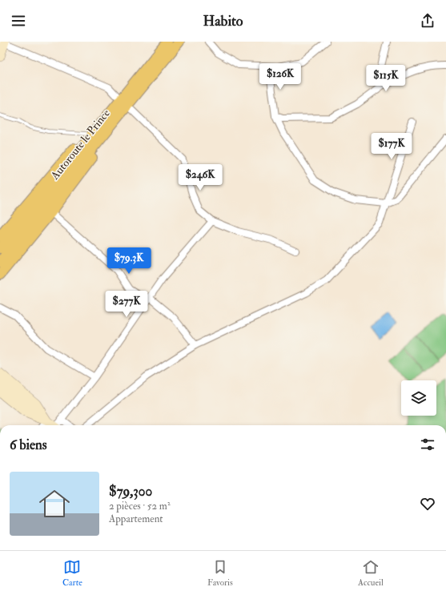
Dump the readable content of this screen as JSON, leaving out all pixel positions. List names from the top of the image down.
{
  "streets": {
    "main road": ["Autoroute le Prince"]
  },
  "page": {
    "header": "Habito",
    "price": [
      "$126K",
      "$115K",
      "$177K",
      "$246K",
      "$79.3K",
      "$277K"
    ],
    "heading": "6 biens",
    "list": [
      {
        "name": "$79,300",
        "note": "2 pièces · 52 m² · Appartement"
      }
    ],
    "tabs": ["Carte", "Favoris", "Accueil"]
  }
}
